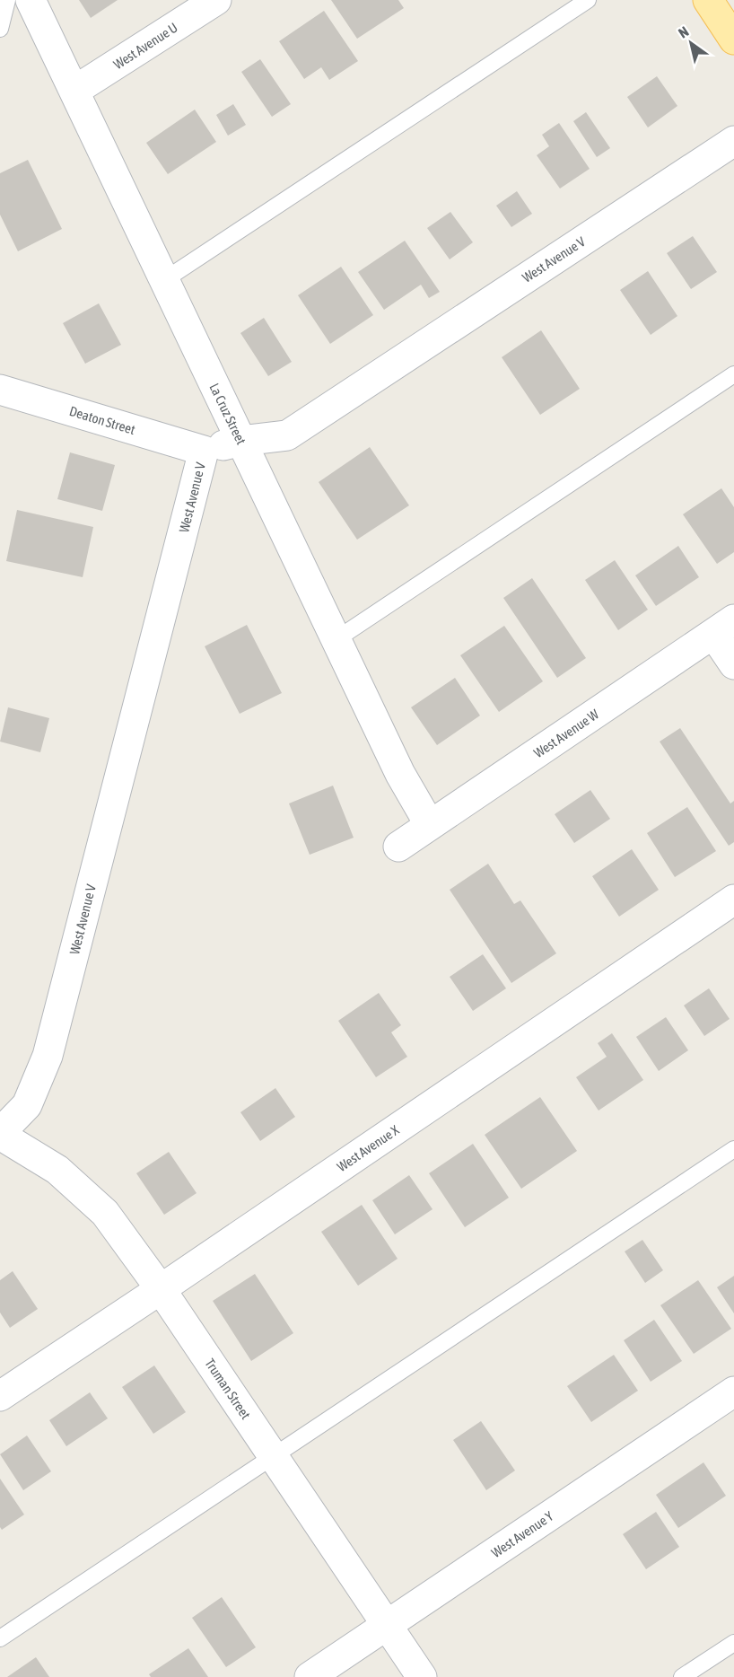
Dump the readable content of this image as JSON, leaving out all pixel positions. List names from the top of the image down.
{
  "streets": {
    "street": [
      "West Avenue U",
      "West Avenue V",
      "La Cruz Street",
      "Deaton Street",
      "West Avenue W",
      "West Avenue X",
      "Truman Street",
      "West Avenue Y"
    ]
  },
  "crossings": [
    ["West Avenue U", "La Cruz Street"],
    ["West Avenue V", "La Cruz Street"],
    ["West Avenue V", "Deaton Street"],
    ["West Avenue V", "Truman Street"],
    ["La Cruz Street", "West Avenue W"],
    ["West Avenue X", "Truman Street"],
    ["Truman Street", "West Avenue Y"]
  ],
  "north": "top left"
}
